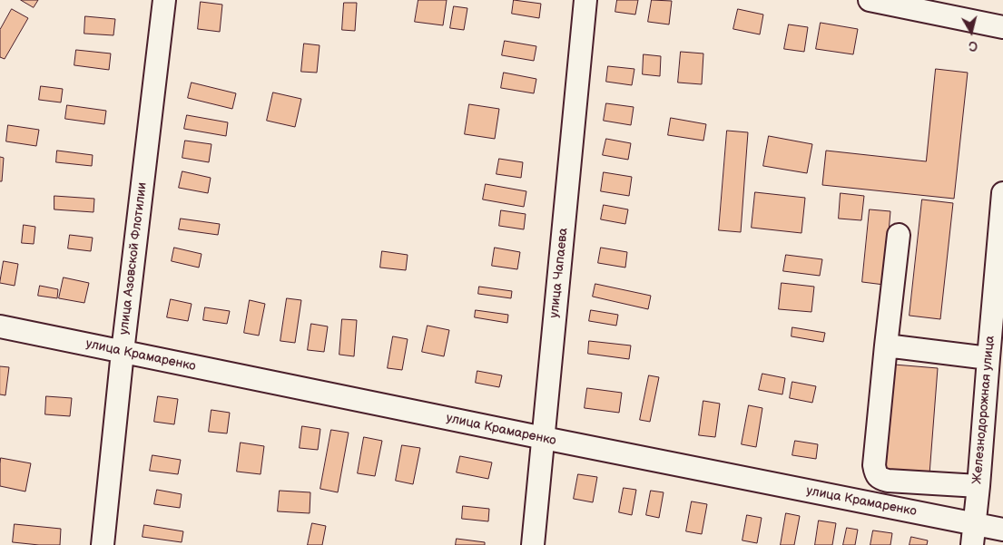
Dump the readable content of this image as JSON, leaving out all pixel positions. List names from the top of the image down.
{
  "streets": {
    "street": [
      "улица Азовской Флотилии",
      "улица Чапаева",
      "улица Крамаренко",
      "Железнодорожная улица"
    ]
  },
  "crossings": [
    ["улица Азовской Флотилии", "улица Крамаренко"],
    ["улица Чапаева", "улица Крамаренко"],
    ["улица Крамаренко", "Железнодорожная улица"]
  ],
  "north": "bottom"
}
